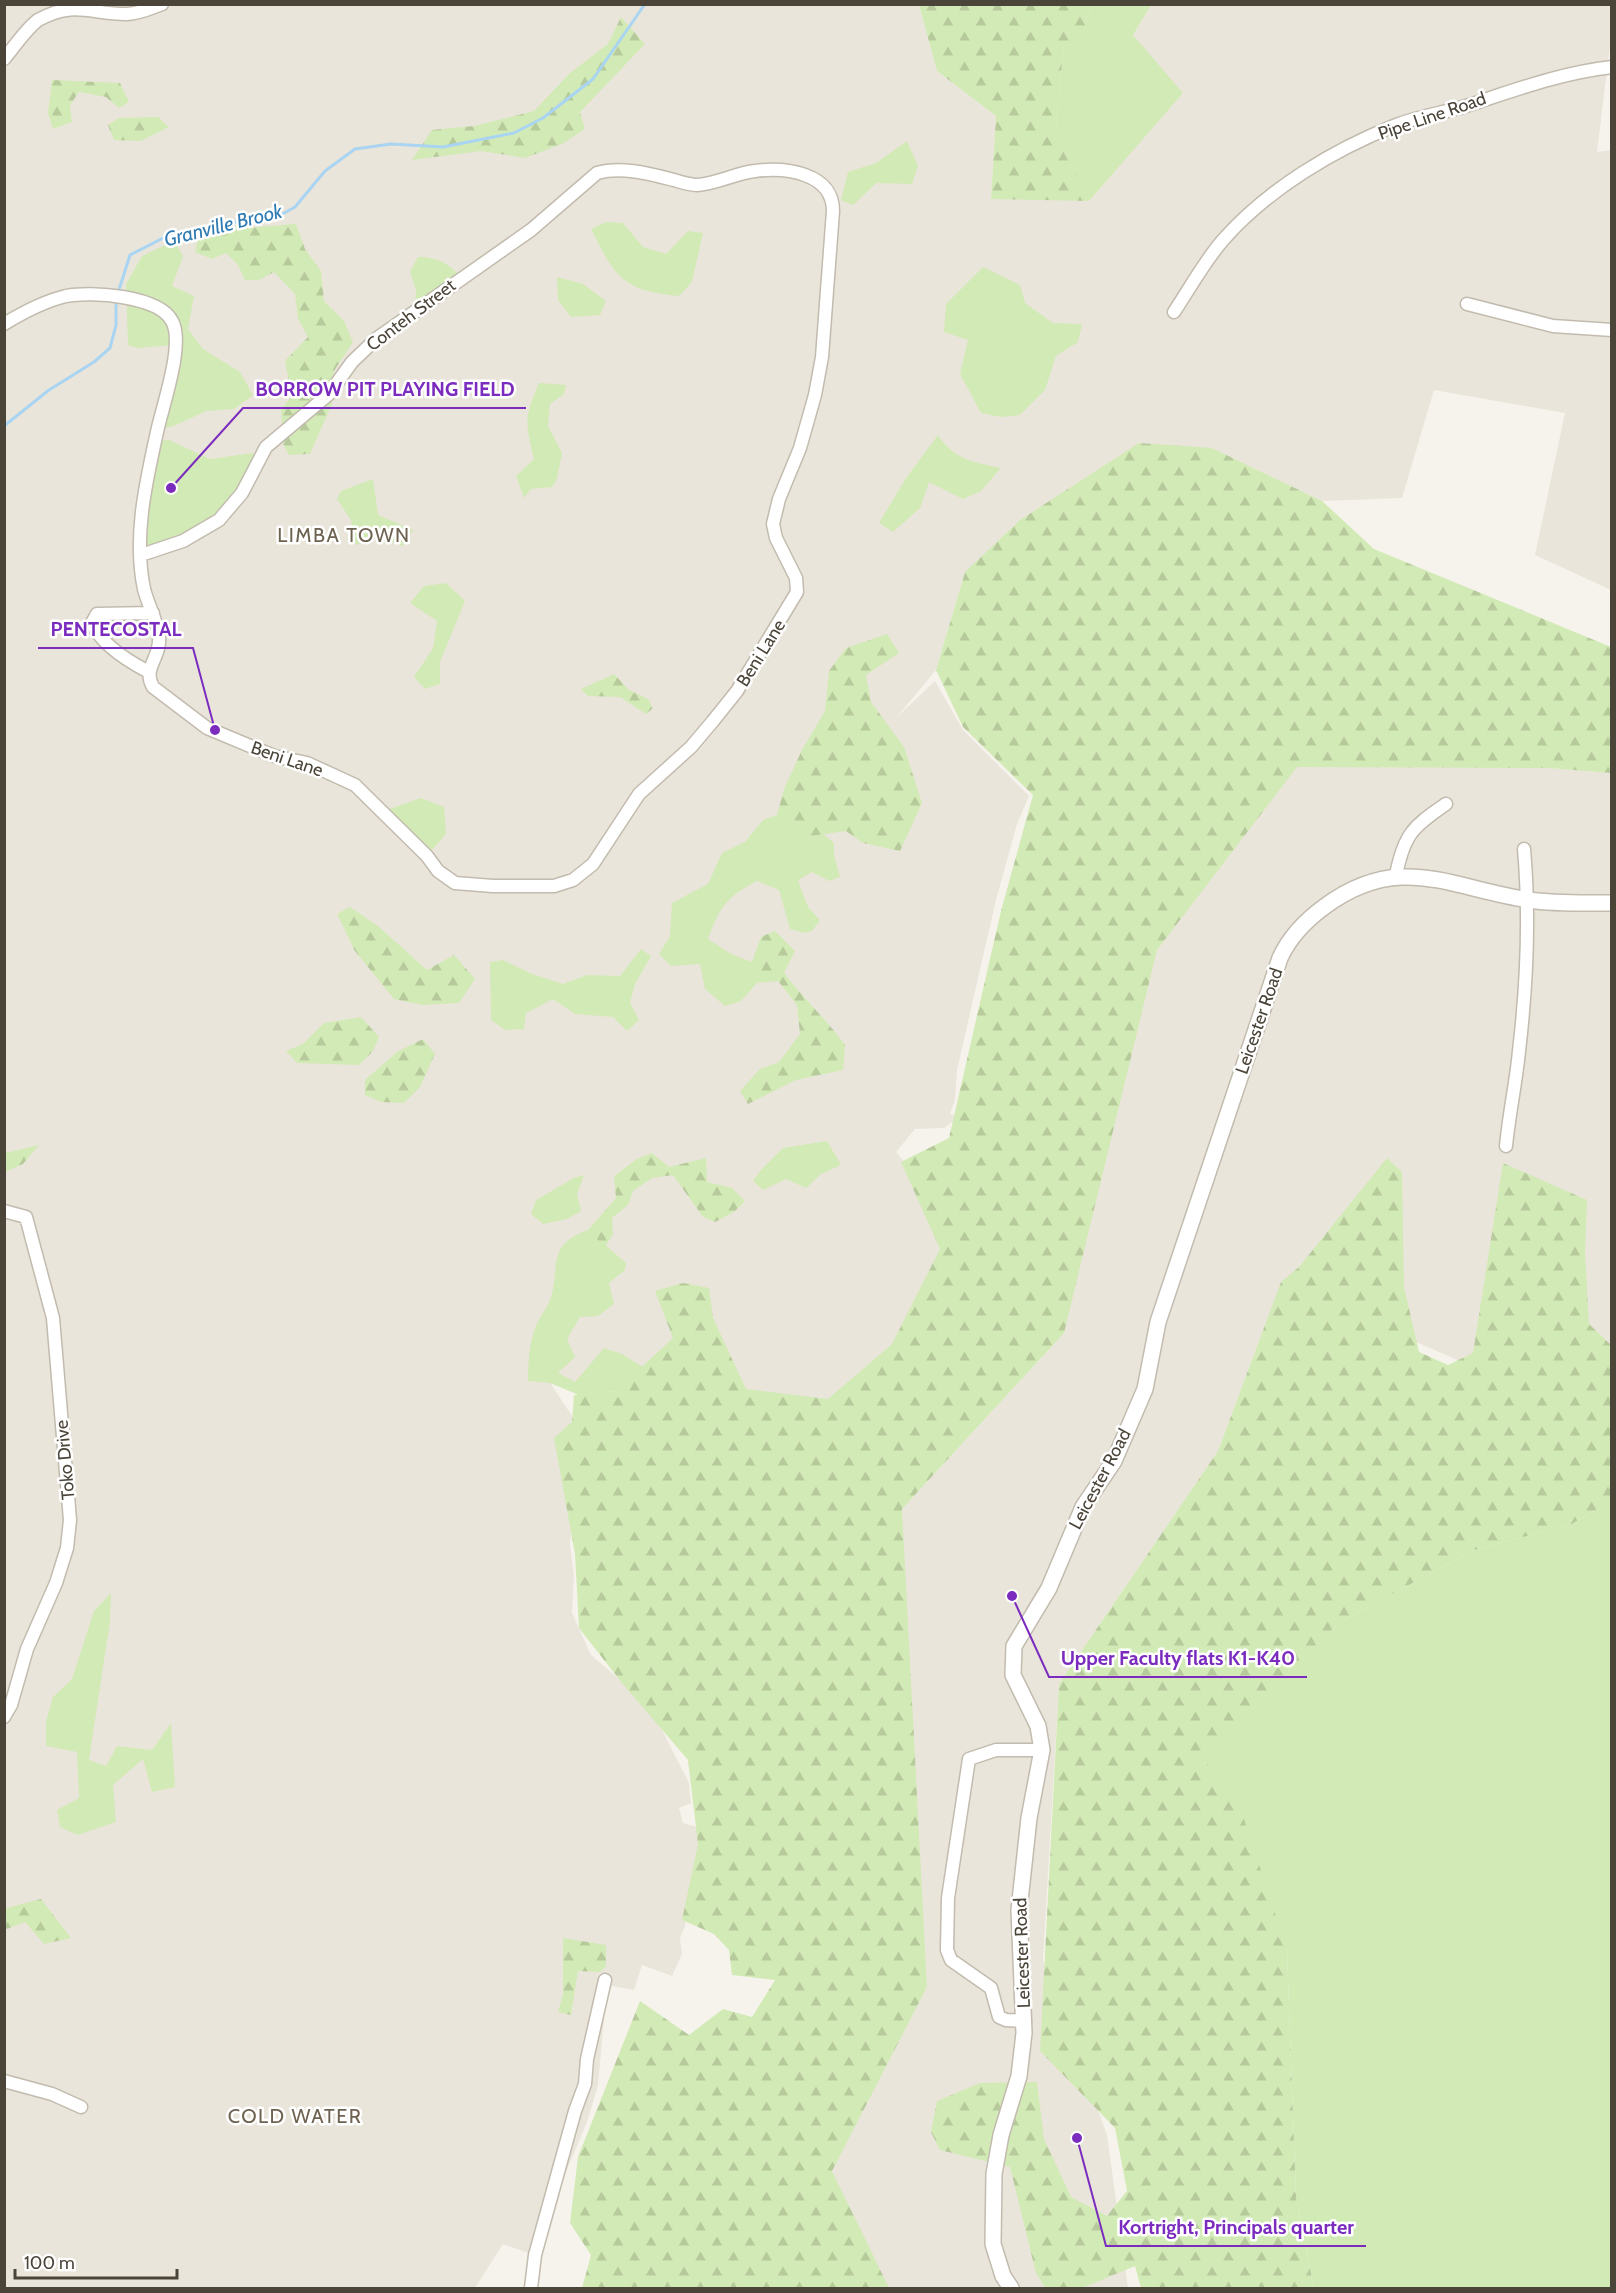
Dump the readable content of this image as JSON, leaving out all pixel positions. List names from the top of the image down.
{
  "streets": {
    "street": [
      "Pipe Line Road",
      "Conteh Street",
      "Beni Lane",
      "Leicester Road",
      "Toko Drive"
    ]
  },
  "crossings": [
    ["Conteh Street", "Beni Lane"]
  ],
  "districts": ["LIMBA TOWN", "COLD WATER"],
  "water": ["Granville Brook"],
  "places": [
    "BORROW PIT PLAYING FIELD",
    "PENTECOSTAL",
    "Upper Faculty flats K1-K40",
    "Kortright, Principals quarter"
  ],
  "scale_bar": "100 m"
}
